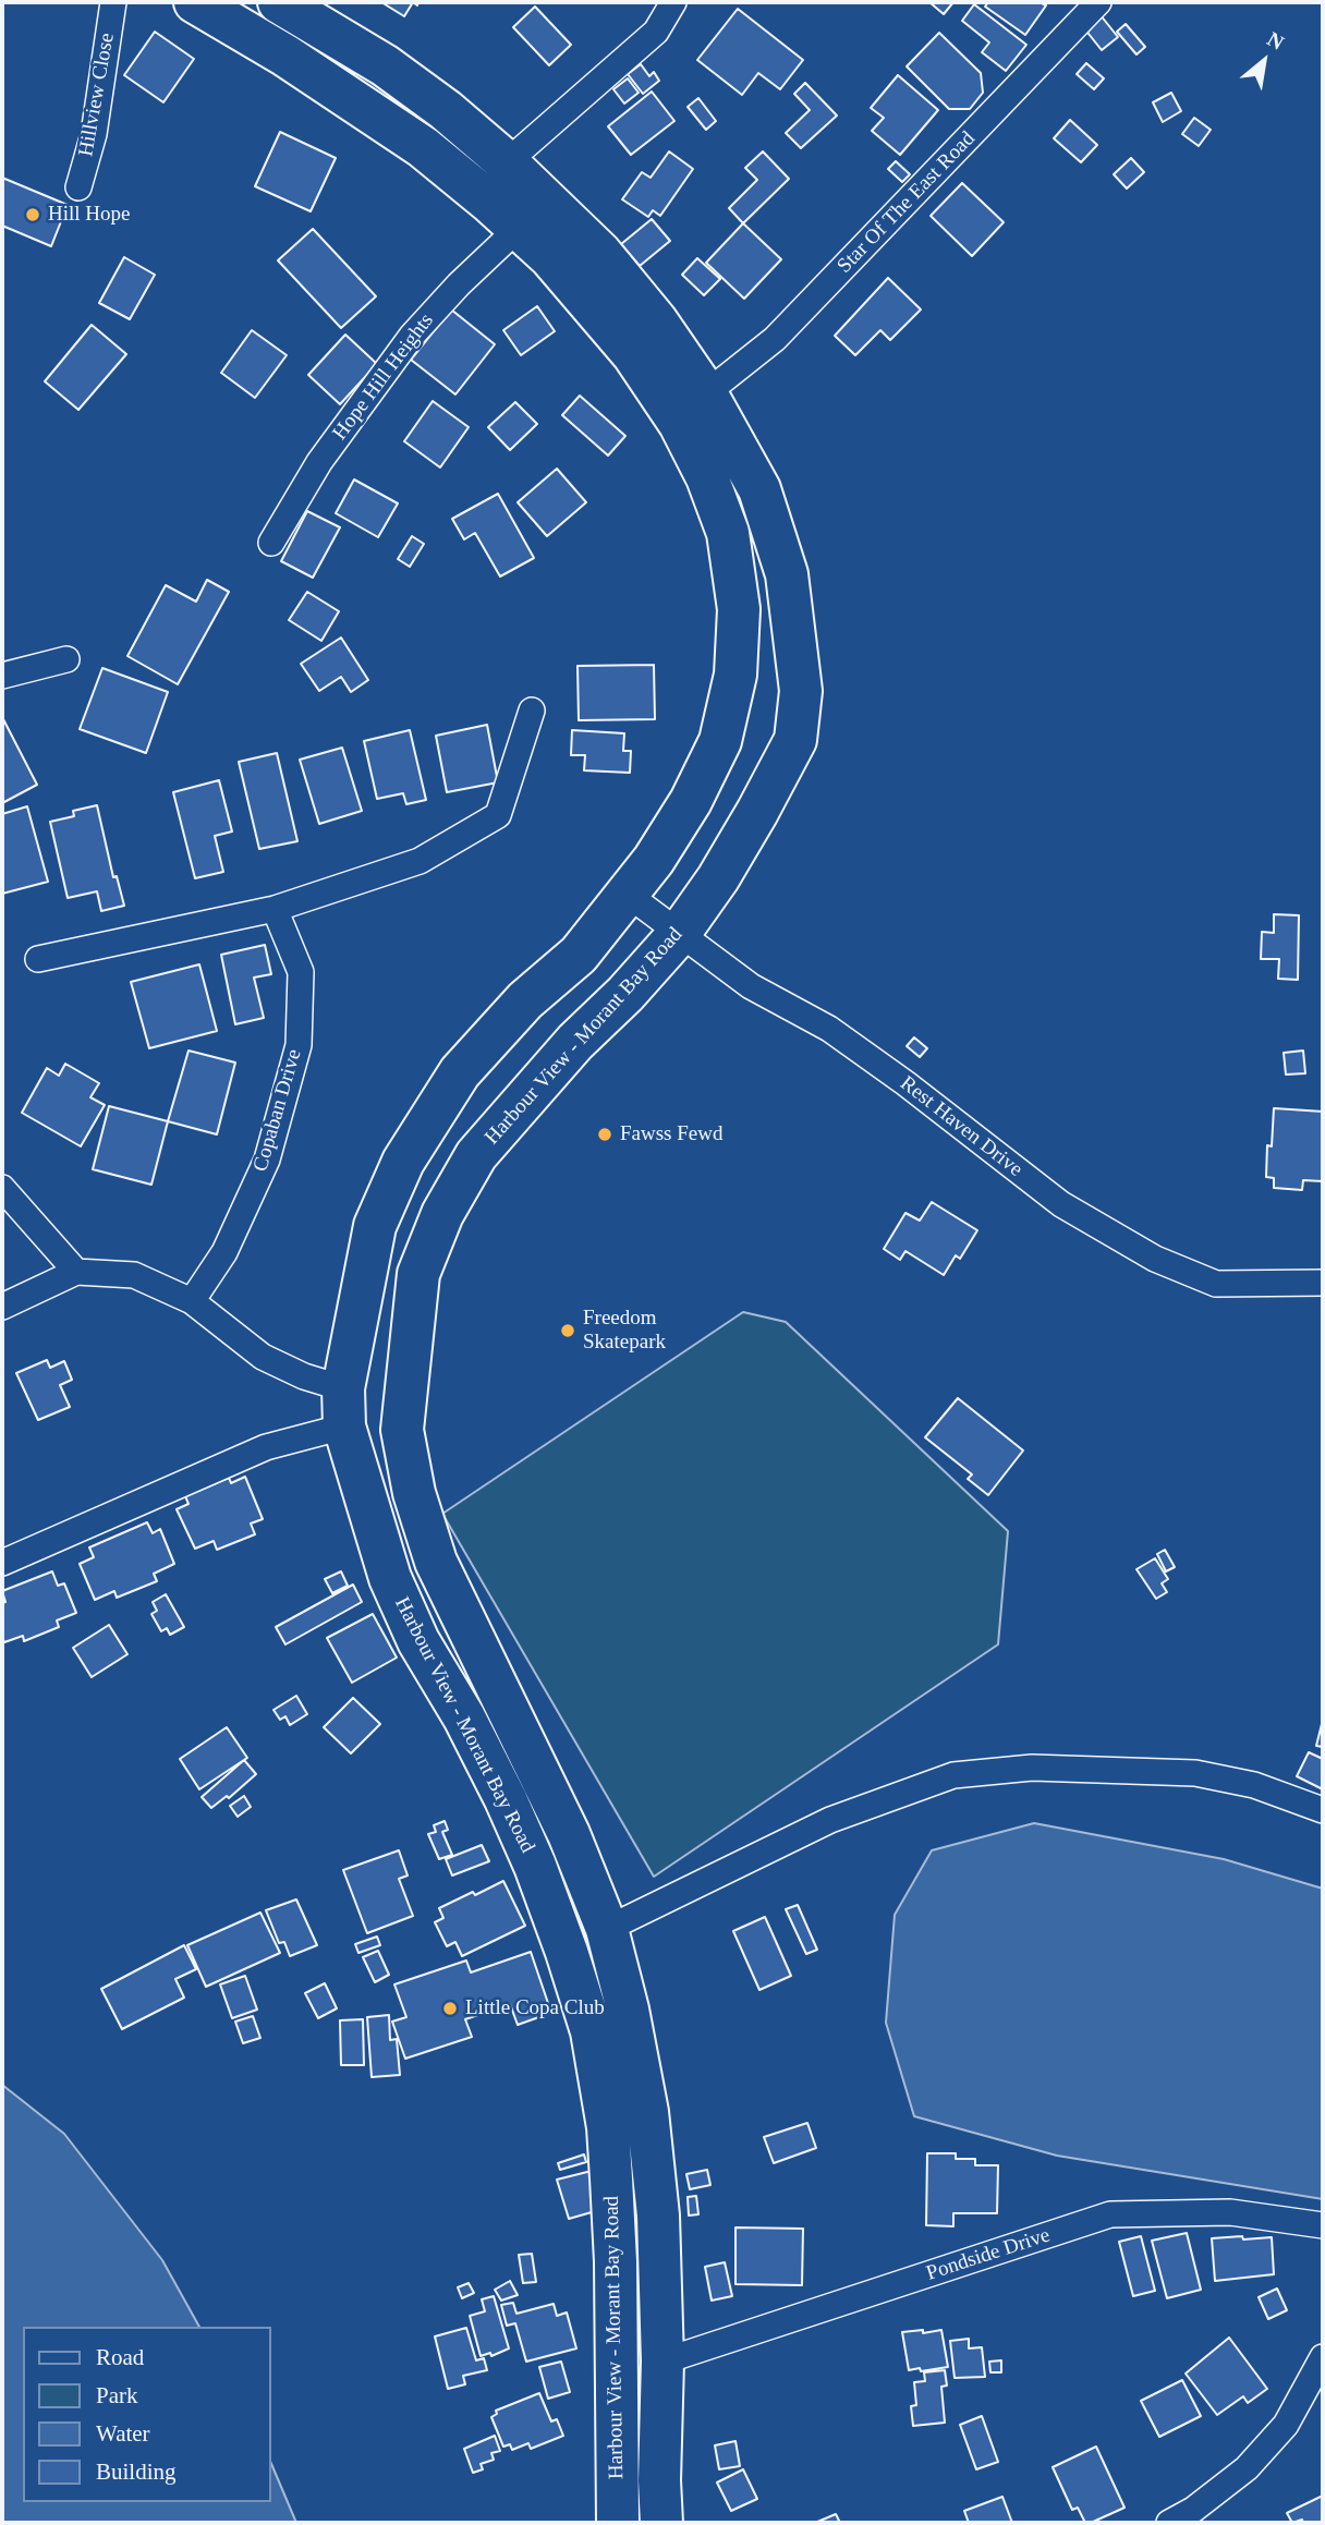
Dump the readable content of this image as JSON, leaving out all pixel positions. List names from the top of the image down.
{
  "streets": {
    "highway": ["Harbour View - Morant Bay Road"],
    "street": [
      "Hillview Close",
      "Star Of The East Road",
      "Hope Hill Heights",
      "Copaban Drive",
      "Rest Haven Drive",
      "Pondside Drive"
    ]
  },
  "crossings": [
    ["Star Of The East Road", "Harbour View - Morant Bay Road"],
    ["Hope Hill Heights", "Harbour View - Morant Bay Road"],
    ["Harbour View - Morant Bay Road", "Rest Haven Drive"],
    ["Harbour View - Morant Bay Road", "Pondside Drive"]
  ],
  "places": [
    "Hill Hope",
    "Fawss Fewd",
    "Freedom Skatepark",
    "Little Copa Club"
  ],
  "legend": [
    "Road",
    "Park",
    "Water",
    "Building"
  ],
  "north": "top right"
}
